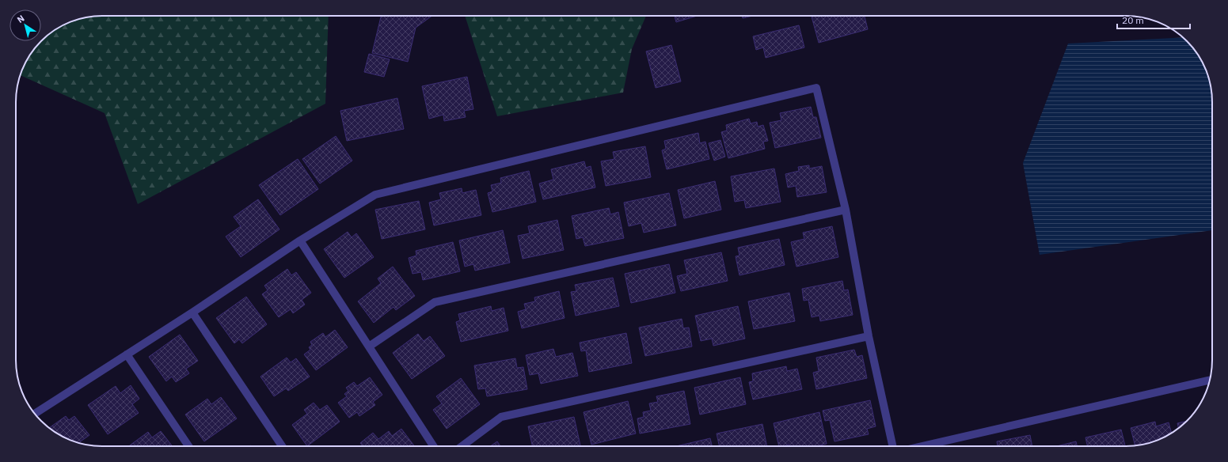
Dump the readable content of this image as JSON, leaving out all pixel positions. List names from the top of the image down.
{
  "scale_bar": "20 m",
  "north": "top left"
}
